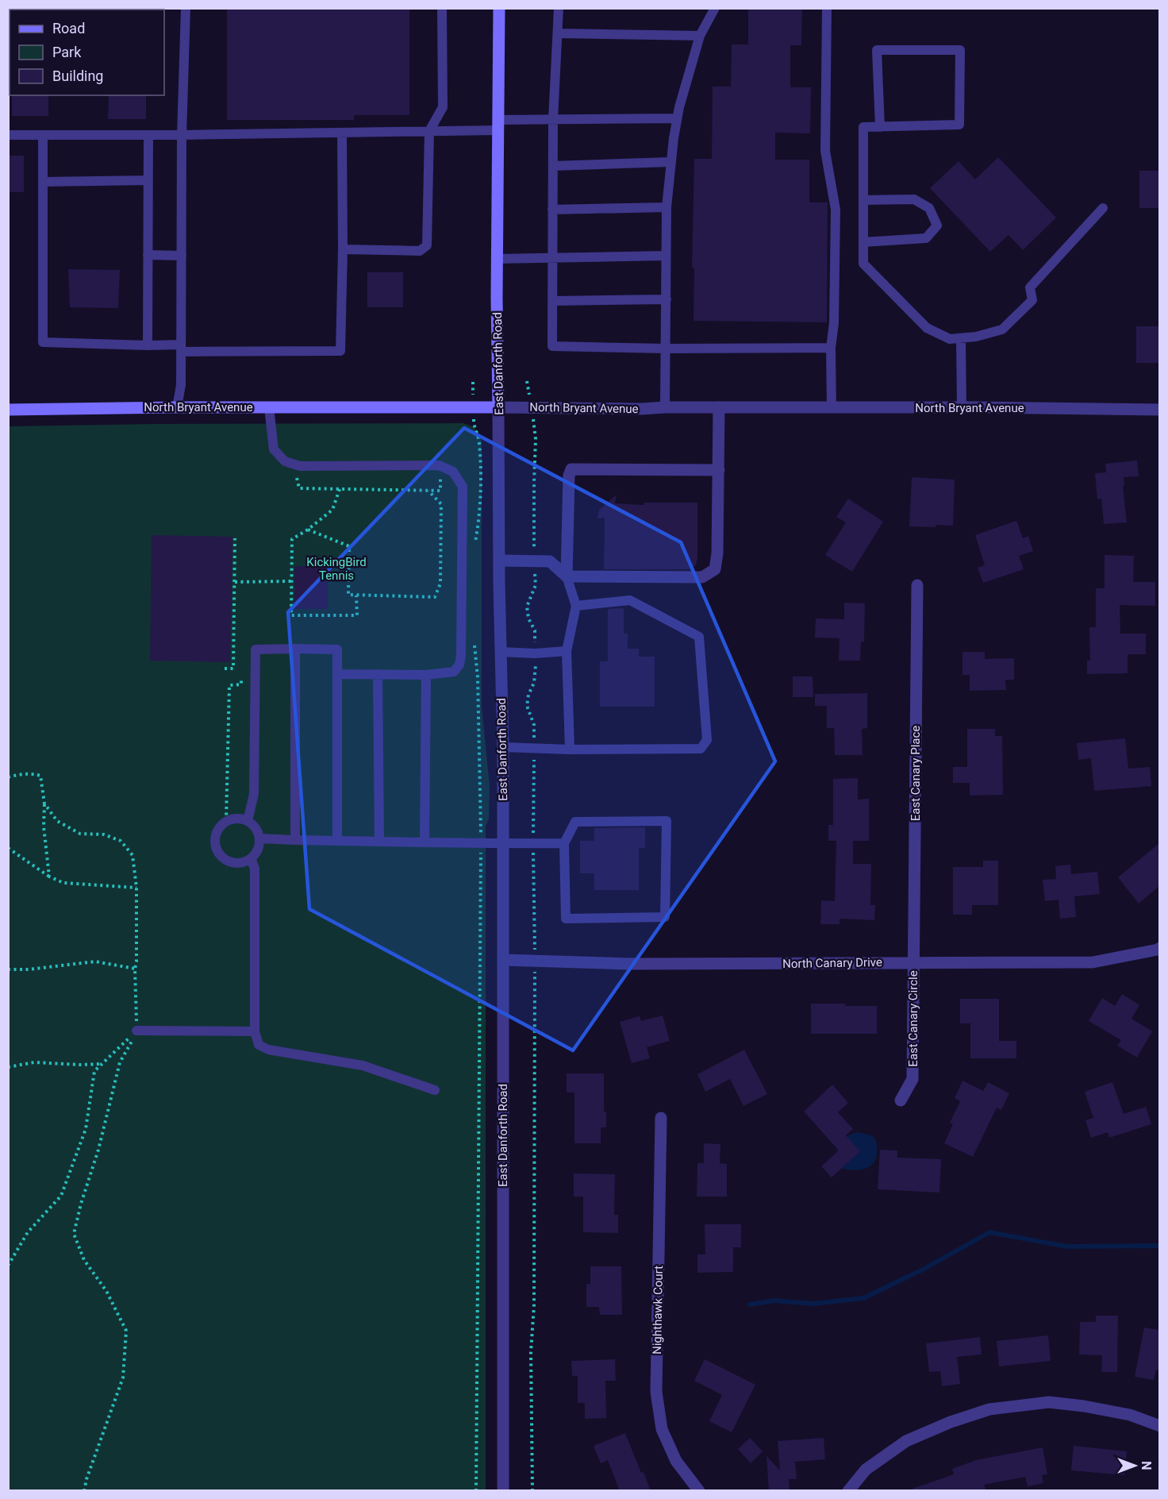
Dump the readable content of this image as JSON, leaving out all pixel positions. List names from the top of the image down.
{
  "streets": {
    "main road": ["East Danforth Road", "North Bryant Avenue"],
    "street": [
      "East Canary Place",
      "North Canary Drive",
      "East Canary Circle",
      "Nighthawk Court"
    ]
  },
  "crossings": [
    ["East Danforth Road", "North Bryant Avenue"],
    ["East Danforth Road", "North Canary Drive"],
    ["East Canary Place", "North Canary Drive"],
    ["East Canary Place", "East Canary Circle"],
    ["North Canary Drive", "East Canary Circle"]
  ],
  "parks": ["KickingBird Tennis"],
  "legend": ["Road", "Park", "Building"],
  "north": "right"
}
